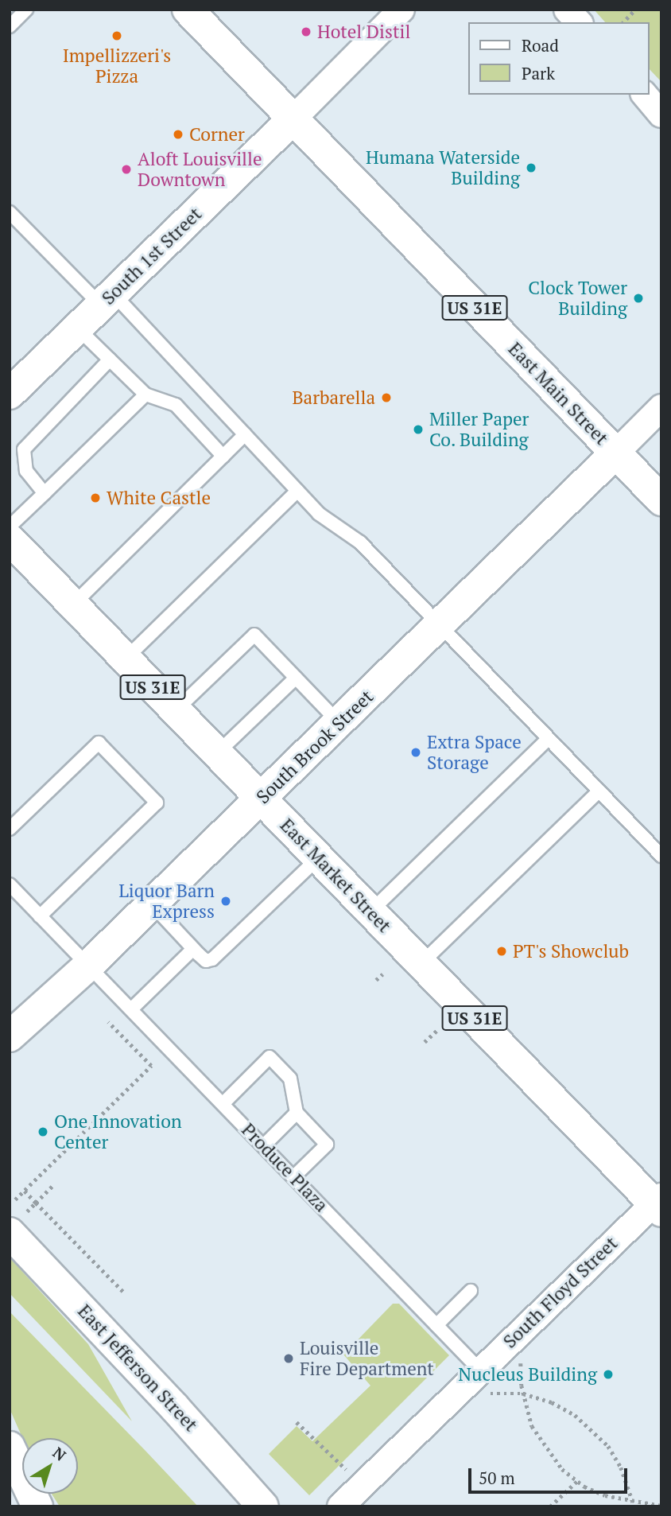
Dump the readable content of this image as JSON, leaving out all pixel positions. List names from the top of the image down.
{
  "streets": {
    "main road": [
      "South 1st Street",
      "US 31E",
      "East Main Street",
      "South Brook Street",
      "East Market Street",
      "East Jefferson Street"
    ],
    "street": ["South Floyd Street"],
    "lane": ["Produce Plaza"]
  },
  "crossings": [
    ["South 1st Street", "US 31E"],
    ["South 1st Street", "East Main Street"],
    ["US 31E", "East Main Street"],
    ["East Main Street", "South Brook Street"],
    ["South Brook Street", "East Market Street"],
    ["South Brook Street", "Produce Plaza"],
    ["East Market Street", "South Floyd Street"],
    ["Produce Plaza", "South Floyd Street"]
  ],
  "places": [
    "Hotel Distil",
    "Impellizzeri's Pizza",
    "Corner",
    "Humana Waterside Building",
    "Aloft Louisville Downtown",
    "Clock Tower Building",
    "Barbarella",
    "Miller Paper Co. Building",
    "White Castle",
    "Extra Space Storage",
    "Liquor Barn Express",
    "PT's Showclub",
    "One Innovation Center",
    "Louisville Fire Department",
    "Nucleus Building"
  ],
  "legend": ["Road", "Park"],
  "scale_bar": "50 m",
  "north": "top right"
}
